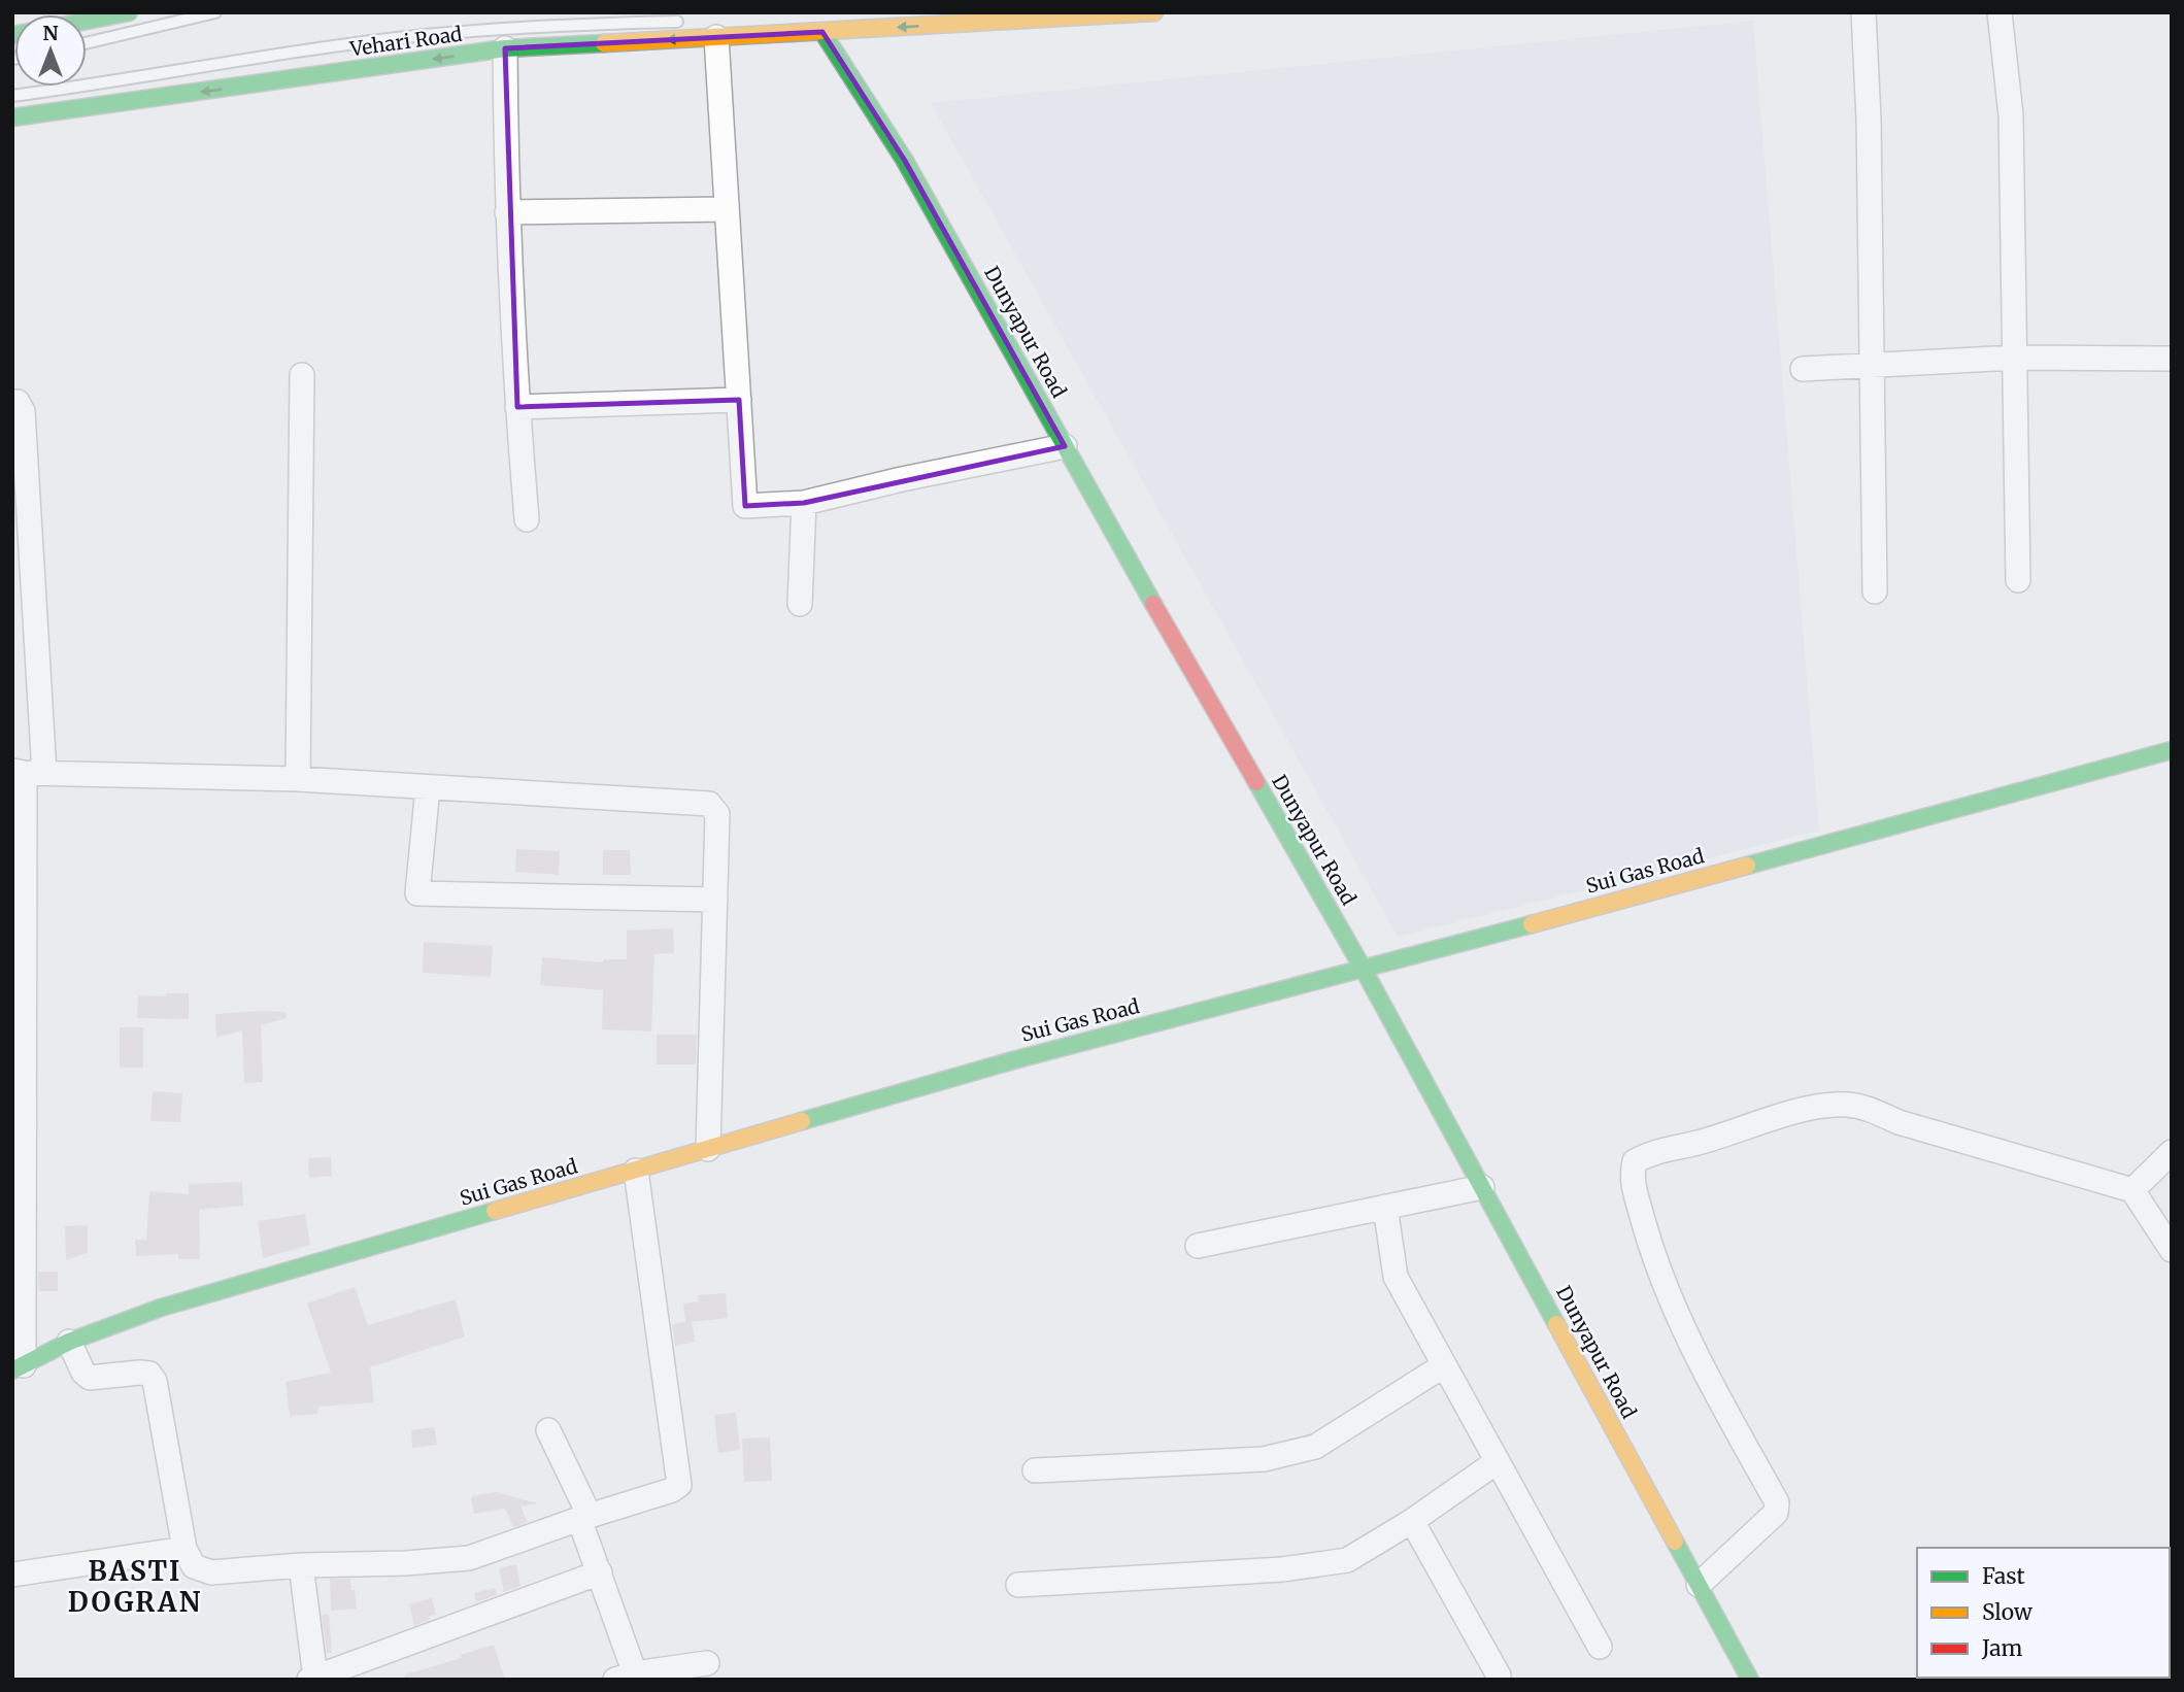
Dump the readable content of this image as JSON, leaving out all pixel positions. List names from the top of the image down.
{
  "streets": {
    "street": ["Vehari Road", "Dunyapur Road", "Sui Gas Road"]
  },
  "crossings": [
    ["Vehari Road", "Dunyapur Road"],
    ["Dunyapur Road", "Sui Gas Road"]
  ],
  "one_way": ["Vehari Road"],
  "districts": ["BASTI DOGRAN"],
  "legend": ["Fast", "Slow", "Jam"],
  "north": "top"
}
